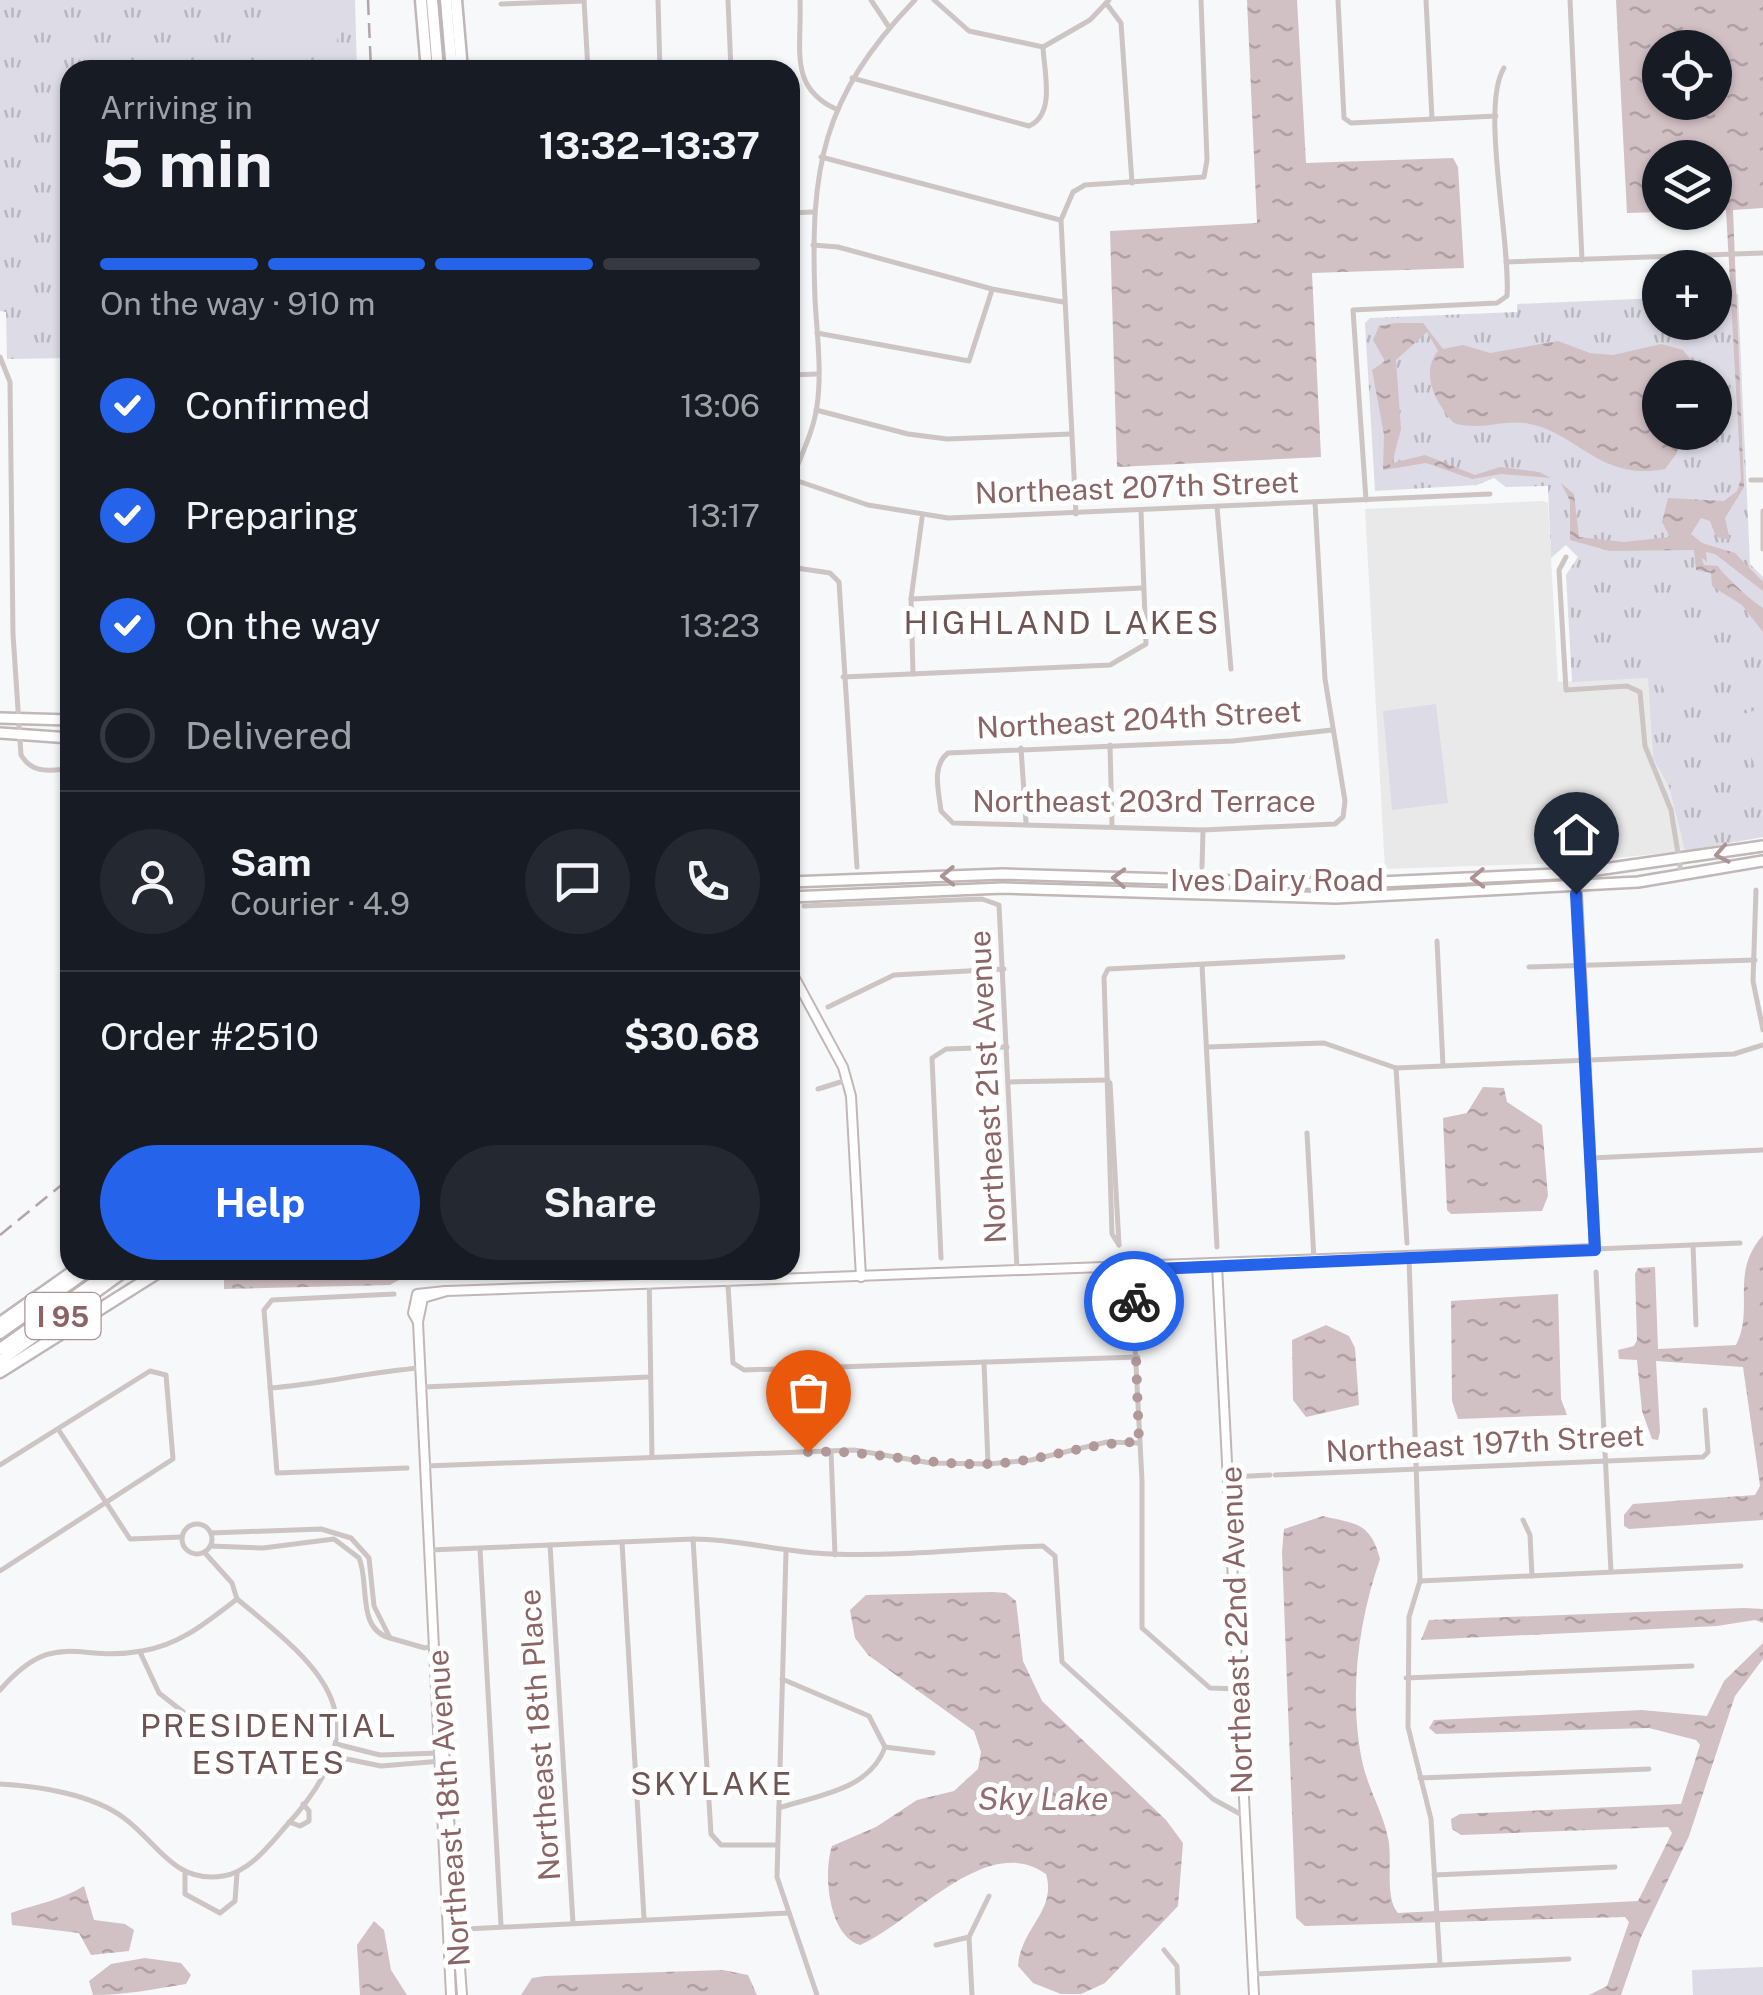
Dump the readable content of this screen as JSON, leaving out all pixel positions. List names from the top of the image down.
{
  "streets": {
    "highway": ["I 95"],
    "main road": ["Ives Dairy Road"],
    "street": [
      "Northeast 207th Street",
      "Northeast 204th Street",
      "Northeast 203rd Terrace",
      "Northeast 21st Avenue",
      "Northeast 197th Street",
      "Northeast 22nd Avenue",
      "Northeast 18th Place",
      "Northeast 18th Avenue"
    ]
  },
  "crossings": [
    ["Northeast 204th Street", "Northeast 203rd Terrace"],
    ["Northeast 197th Street", "Northeast 22nd Avenue"]
  ],
  "districts": ["HIGHLAND LAKES", "PRESIDENTIAL ESTATES", "SKYLAKE"],
  "water": ["Sky Lake"],
  "page": {
    "map_buttons": ["+", "−"],
    "heading": ["5 min", "Arriving in", "13:32–13:37"],
    "panel": [
      "Sam",
      "Courier · 4.9",
      "Order #2510",
      "$30.68"
    ],
    "bar": "On the way · 910 m",
    "list": [
      ["Confirmed", "13:06"],
      ["Preparing", "13:17"],
      ["On the way", "13:23"],
      "Delivered"
    ],
    "buttons": ["Help", "Share"]
  }
}
